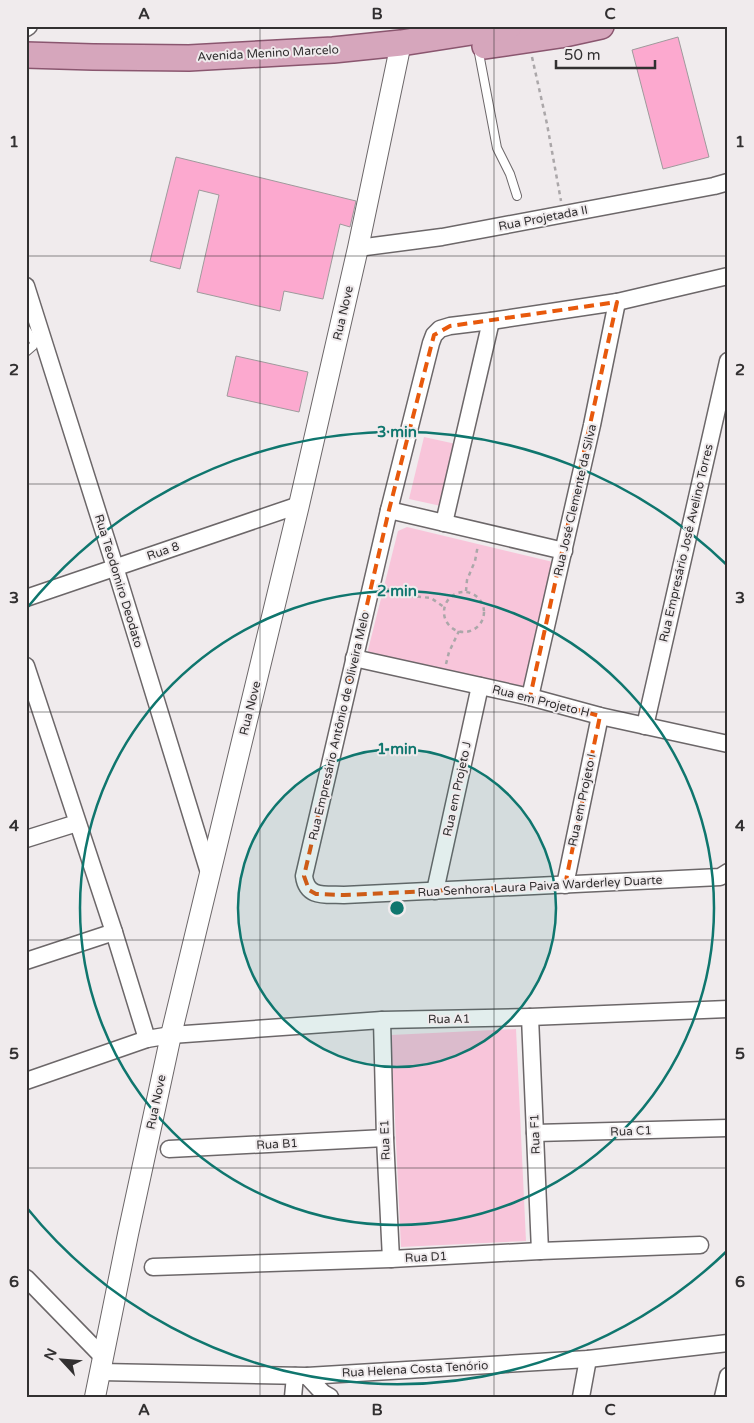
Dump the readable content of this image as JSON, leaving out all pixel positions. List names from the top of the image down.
{
  "streets": {
    "main road": ["Avenida Menino Marcelo"],
    "street": [
      "Rua Projetada II",
      "Rua Nove",
      "Rua José Clemente da Silva",
      "Rua Empresário José Avelino Torres",
      "Rua 8",
      "Rua Teodomiro Deodato",
      "Rua em Projeto H",
      "Rua Empresário Antônio de Oliveira Melo",
      "Rua em Projeto J",
      "Rua em Projeto I",
      "Rua Senhora Laura Paiva Warderley Duarte",
      "Rua A1",
      "Rua C1",
      "Rua F1",
      "Rua E1",
      "Rua B1",
      "Rua D1",
      "Rua Helena Costa Tenório"
    ]
  },
  "crossings": [
    ["Avenida Menino Marcelo", "Rua Nove"],
    ["Rua Projetada II", "Rua Nove"],
    ["Rua Nove", "Rua 8"],
    ["Rua Nove", "Rua Teodomiro Deodato"],
    ["Rua Nove", "Rua A1"],
    ["Rua Nove", "Rua Helena Costa Tenório"],
    ["Rua José Clemente da Silva", "Rua em Projeto H"],
    ["Rua Empresário José Avelino Torres", "Rua em Projeto H"],
    ["Rua 8", "Rua Teodomiro Deodato"],
    ["Rua em Projeto H", "Rua Empresário Antônio de Oliveira Melo"],
    ["Rua em Projeto H", "Rua em Projeto J"],
    ["Rua em Projeto H", "Rua em Projeto I"],
    ["Rua Empresário Antônio de Oliveira Melo", "Rua Senhora Laura Paiva Warderley Duarte"],
    ["Rua em Projeto J", "Rua Senhora Laura Paiva Warderley Duarte"],
    ["Rua em Projeto I", "Rua Senhora Laura Paiva Warderley Duarte"],
    ["Rua A1", "Rua F1"],
    ["Rua A1", "Rua E1"],
    ["Rua C1", "Rua F1"],
    ["Rua F1", "Rua D1"],
    ["Rua E1", "Rua B1"],
    ["Rua E1", "Rua D1"]
  ],
  "scale_bar": "50 m",
  "north": "top left",
  "grid": {
    "columns": ["A", "B", "C"],
    "rows": [
      "1",
      "2",
      "3",
      "4",
      "5",
      "6"
    ]
  },
  "rings": ["3 min", "2 min", "1 min"]
}
